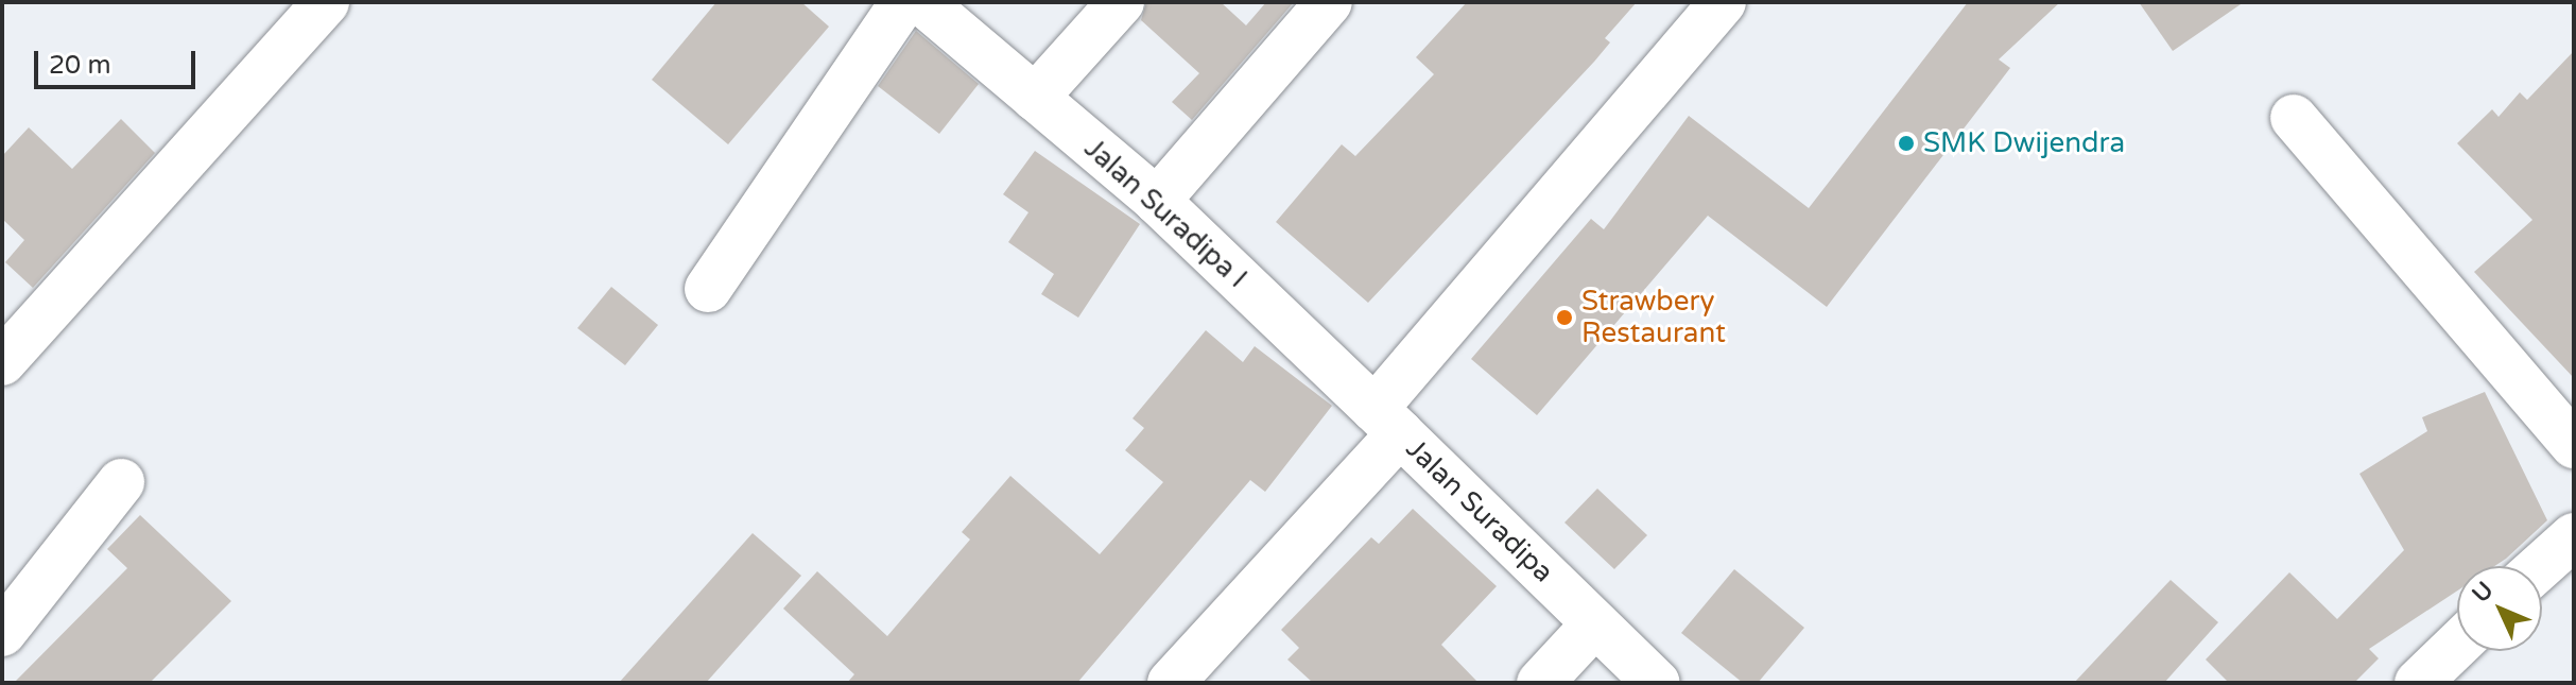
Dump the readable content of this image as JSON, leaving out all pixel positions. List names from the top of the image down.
{
  "streets": {
    "street": ["Jalan Suradipa I", "Jalan Suradipa"]
  },
  "crossings": [
    ["Jalan Suradipa I", "Jalan Suradipa"]
  ],
  "places": ["SMK Dwijendra", "Strawbery Restaurant"],
  "scale_bar": "20 m",
  "north": "top left"
}
